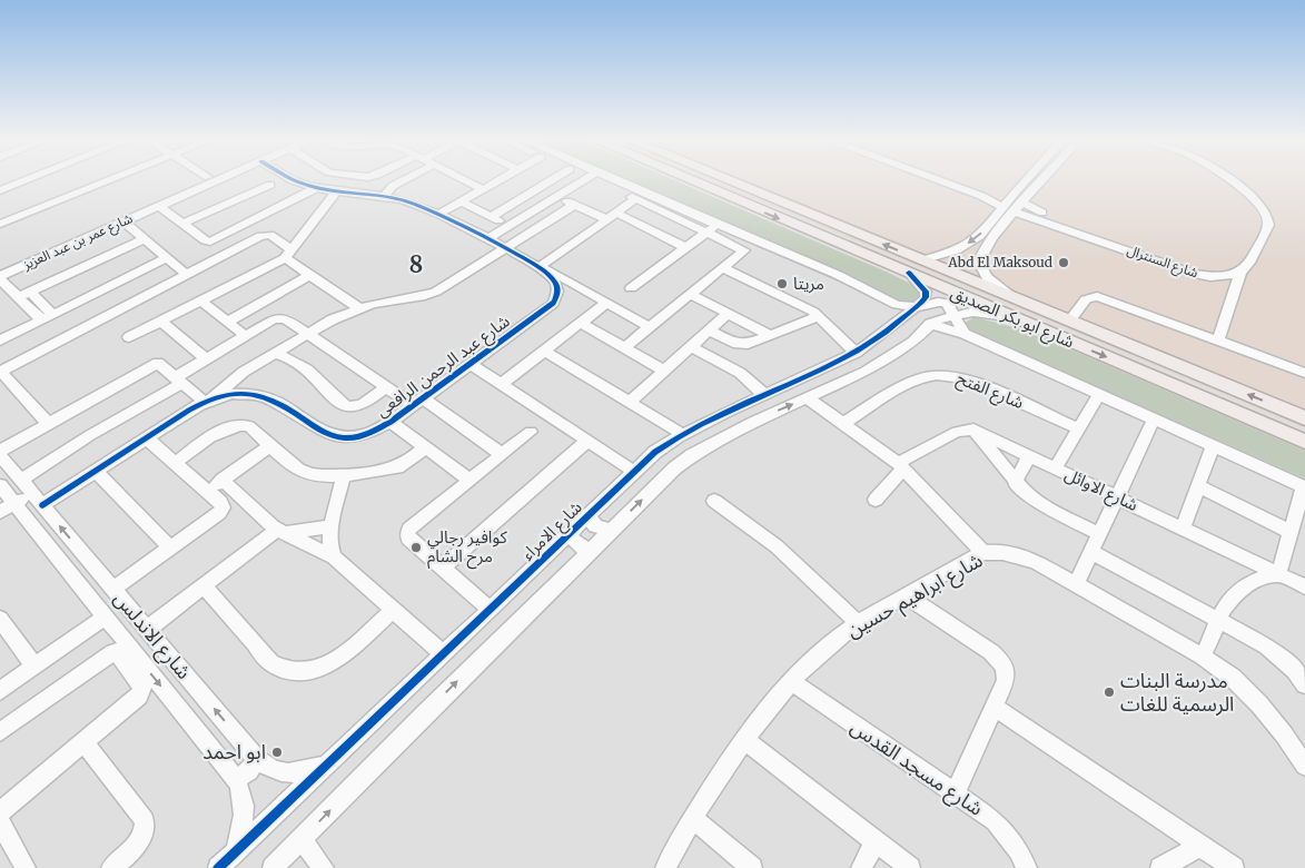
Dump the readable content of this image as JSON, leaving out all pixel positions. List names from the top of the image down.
{
  "streets": {
    "main road": ["شارع ابو بكر الصديق"],
    "street": [
      "شارع عمر بن عبد العزيز",
      "شارع السنترال",
      "شارع عبد الرحمن الرافعى",
      "شارع الفتح",
      "شارع الاوائل",
      "شارع الامراء",
      "شارع ابراهيم حسين",
      "شارع الاندلس",
      "شارع مسجد القدس"
    ]
  },
  "crossings": [
    ["شارع عبد الرحمن الرافعى", "شارع الاندلس"],
    ["شارع الامراء", "شارع الاندلس"],
    ["شارع ابراهيم حسين", "شارع مسجد القدس"]
  ],
  "districts": ["8"],
  "places": [
    "Abd El Maksoud",
    "مريتا",
    "كوافير رجالي مرح الشام",
    "مدرسة البنات الرسمية للغات",
    "ابو احمد"
  ]
}
